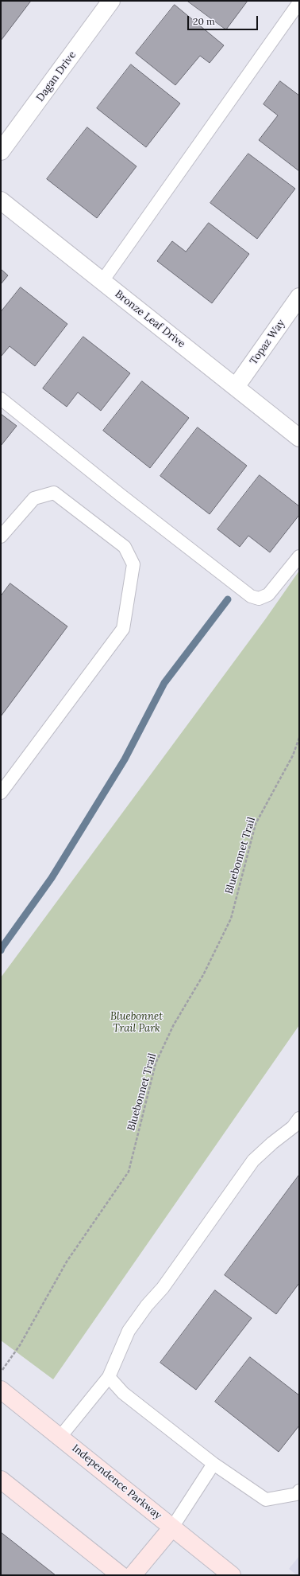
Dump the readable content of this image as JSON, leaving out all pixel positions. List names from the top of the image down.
{
  "streets": {
    "main road": ["Independence Parkway"],
    "street": ["Dagan Drive", "Bronze Leaf Drive", "Topaz Way"],
    "path": ["Bluebonnet Trail"]
  },
  "crossings": [
    ["Bronze Leaf Drive", "Topaz Way"]
  ],
  "parks": ["Bluebonnet Trail Park"],
  "scale_bar": "20 m"
}
